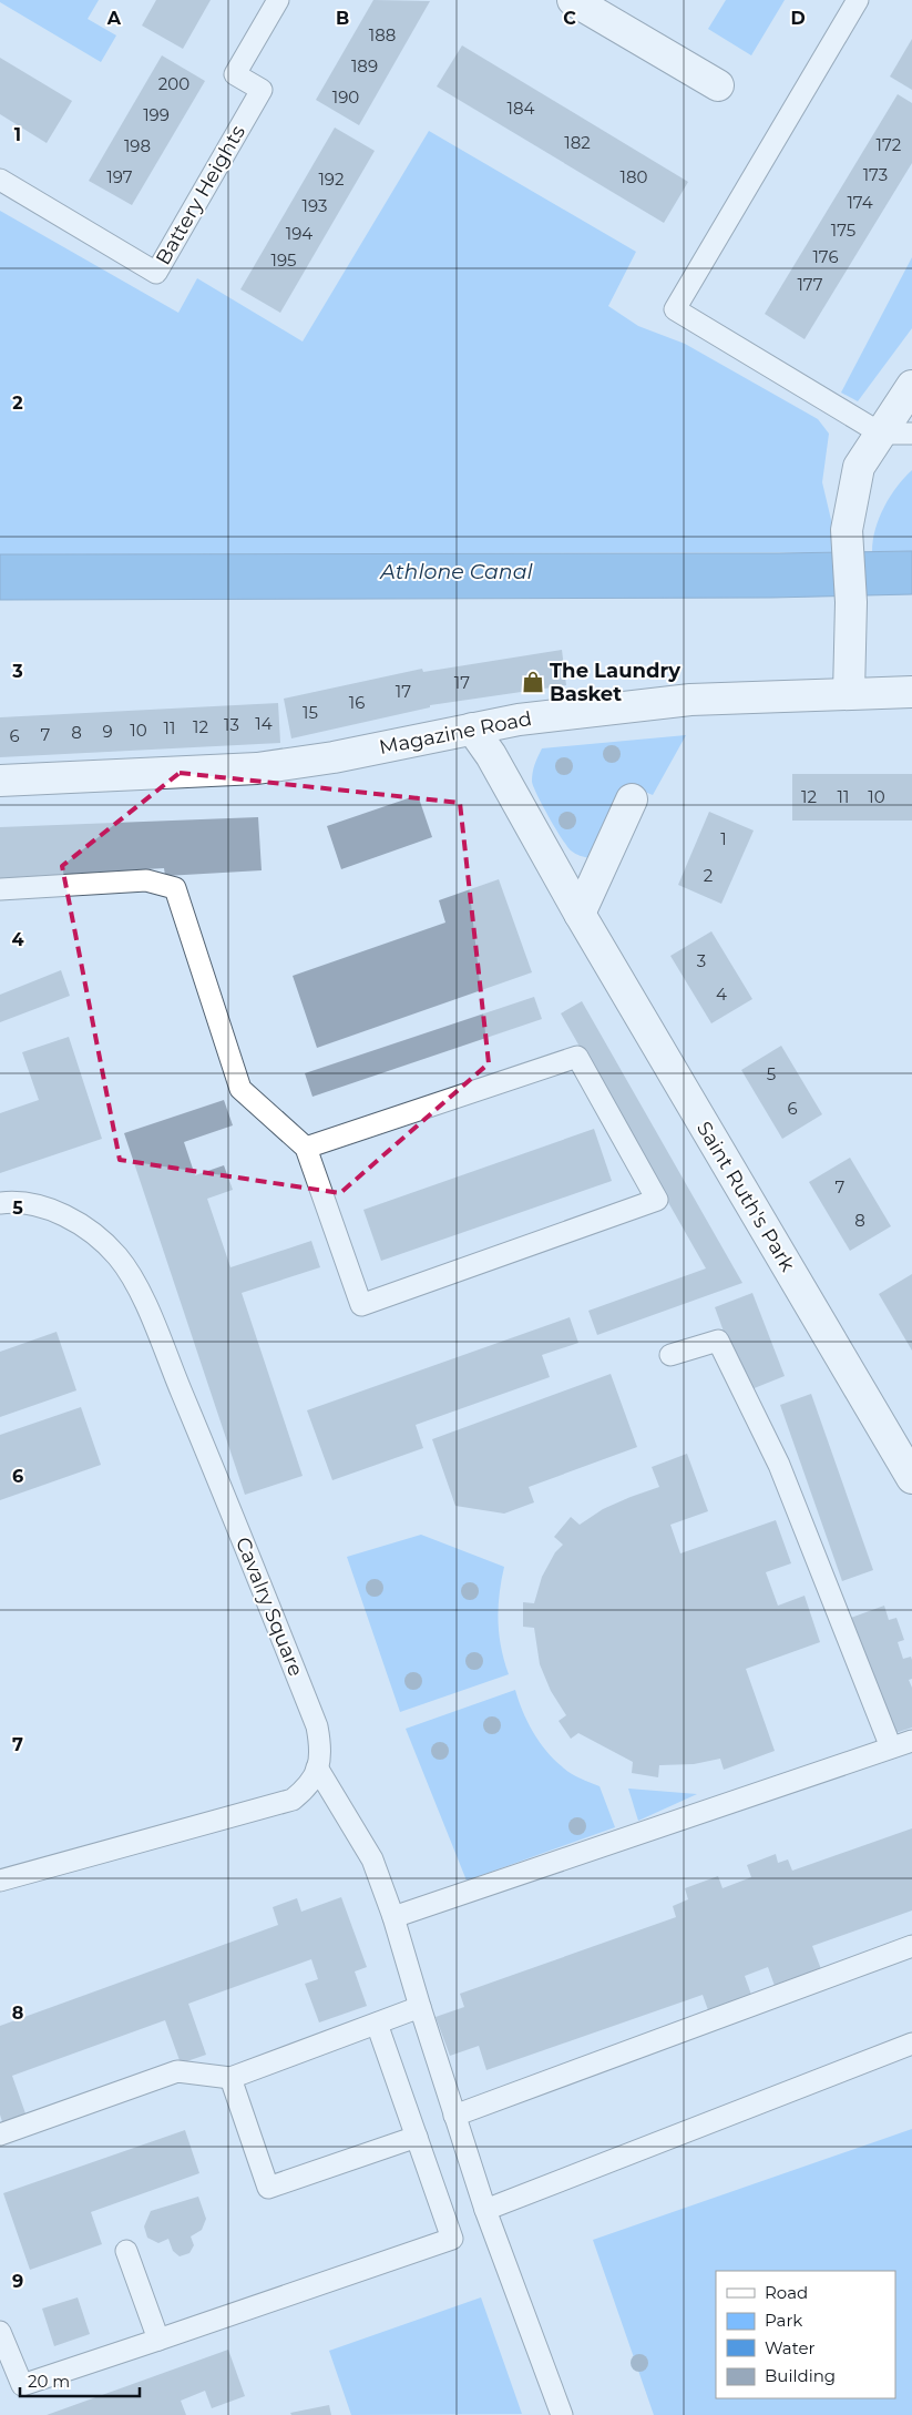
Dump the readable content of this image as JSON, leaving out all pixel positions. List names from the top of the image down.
{
  "streets": {
    "street": ["Magazine Road", "Saint Ruth's Park"],
    "lane": ["Battery Heights", "Cavalry Square"]
  },
  "crossings": [
    ["Magazine Road", "Saint Ruth's Park"]
  ],
  "water": ["Athlone Canal"],
  "places": {
    "shop": ["The Laundry Basket"]
  },
  "house_numbers": [
    "188",
    "189",
    "200",
    "190",
    "184",
    "199",
    "182",
    "172",
    "198",
    "173",
    "197",
    "180",
    "192",
    "174",
    "193",
    "175",
    "194",
    "176",
    "195",
    "177",
    "17",
    "17",
    "16",
    "15",
    "14",
    "13",
    "12",
    "11",
    "10",
    "9",
    "8",
    "7",
    "6",
    "12",
    "11",
    "10",
    "1",
    "2",
    "3",
    "4",
    "5",
    "6",
    "7",
    "8"
  ],
  "legend": [
    "Road",
    "Park",
    "Water",
    "Building"
  ],
  "scale_bar": "20 m",
  "grid": {
    "columns": [
      "A",
      "B",
      "C",
      "D"
    ],
    "rows": [
      "1",
      "2",
      "3",
      "4",
      "5",
      "6",
      "7",
      "8",
      "9"
    ]
  }
}
